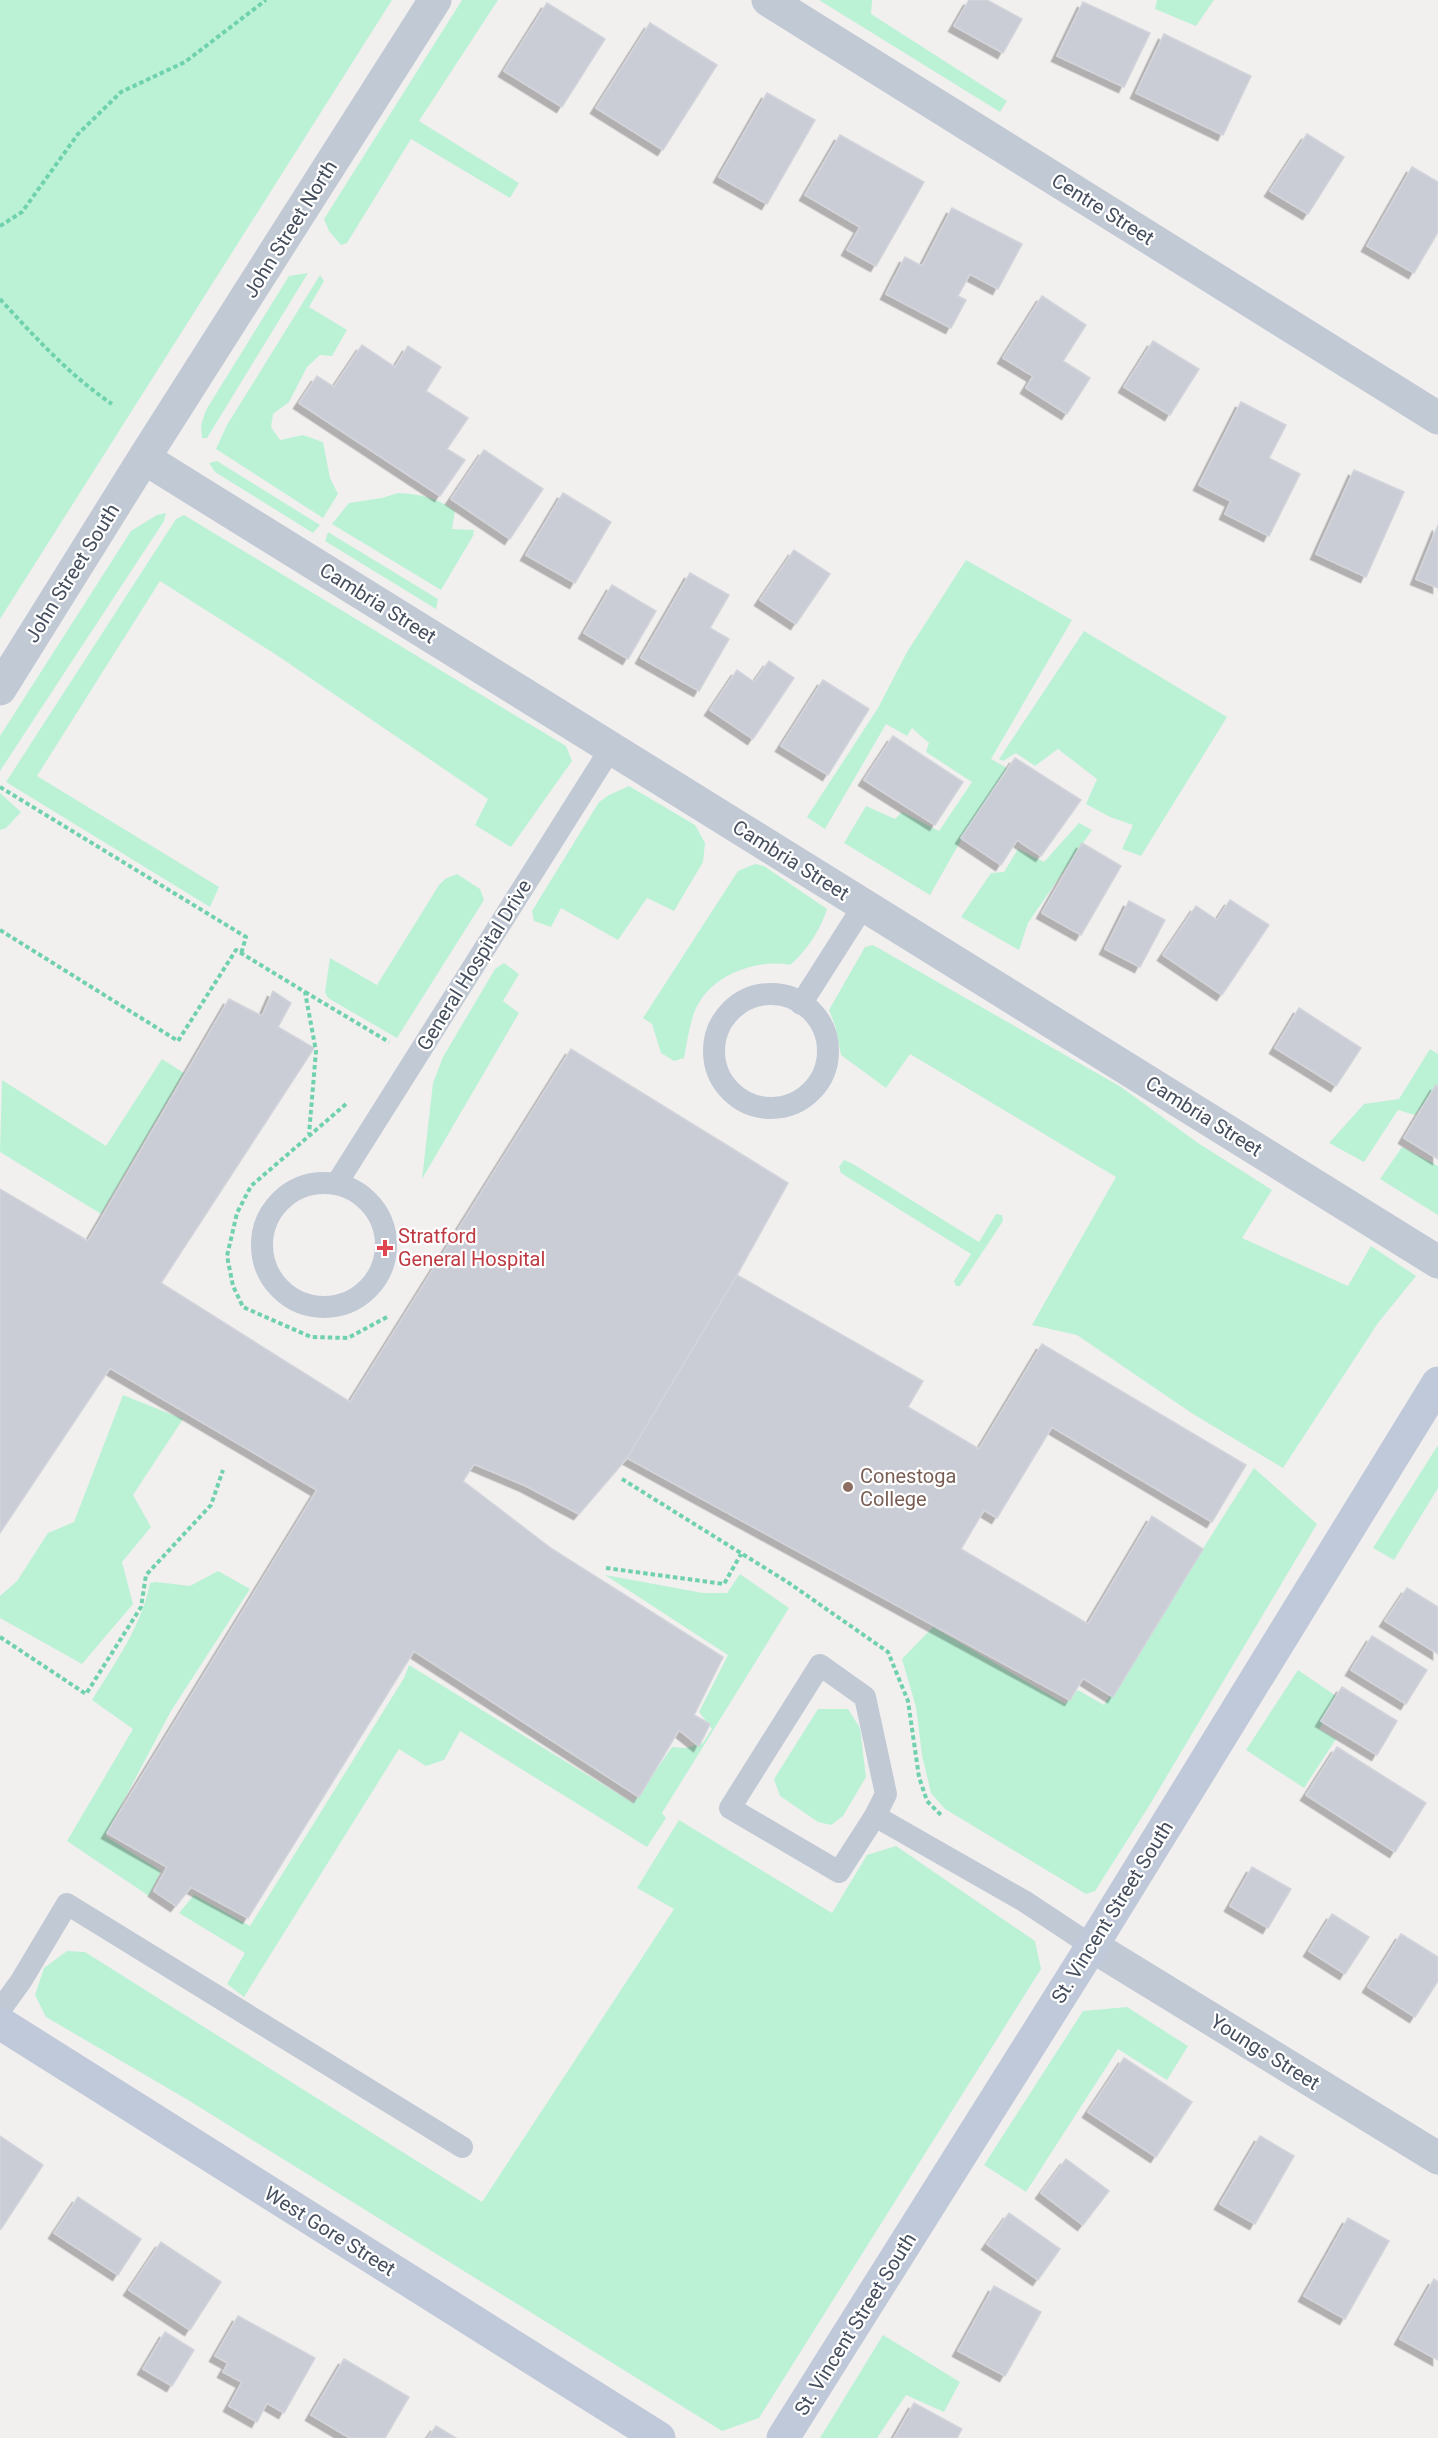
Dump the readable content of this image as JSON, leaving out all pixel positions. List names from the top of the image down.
{
  "streets": {
    "street": [
      "Centre Street",
      "John Street North",
      "John Street South",
      "Cambria Street",
      "St. Vincent Street South",
      "Youngs Street",
      "West Gore Street"
    ],
    "lane": ["General Hospital Drive"]
  },
  "crossings": [
    ["John Street North", "John Street South"],
    ["John Street North", "Cambria Street"],
    ["John Street South", "Cambria Street"],
    ["Cambria Street", "General Hospital Drive"],
    ["St. Vincent Street South", "Youngs Street"]
  ],
  "places": {
    "health": ["Stratford General Hospital"],
    "other": ["Conestoga College"]
  }
}
